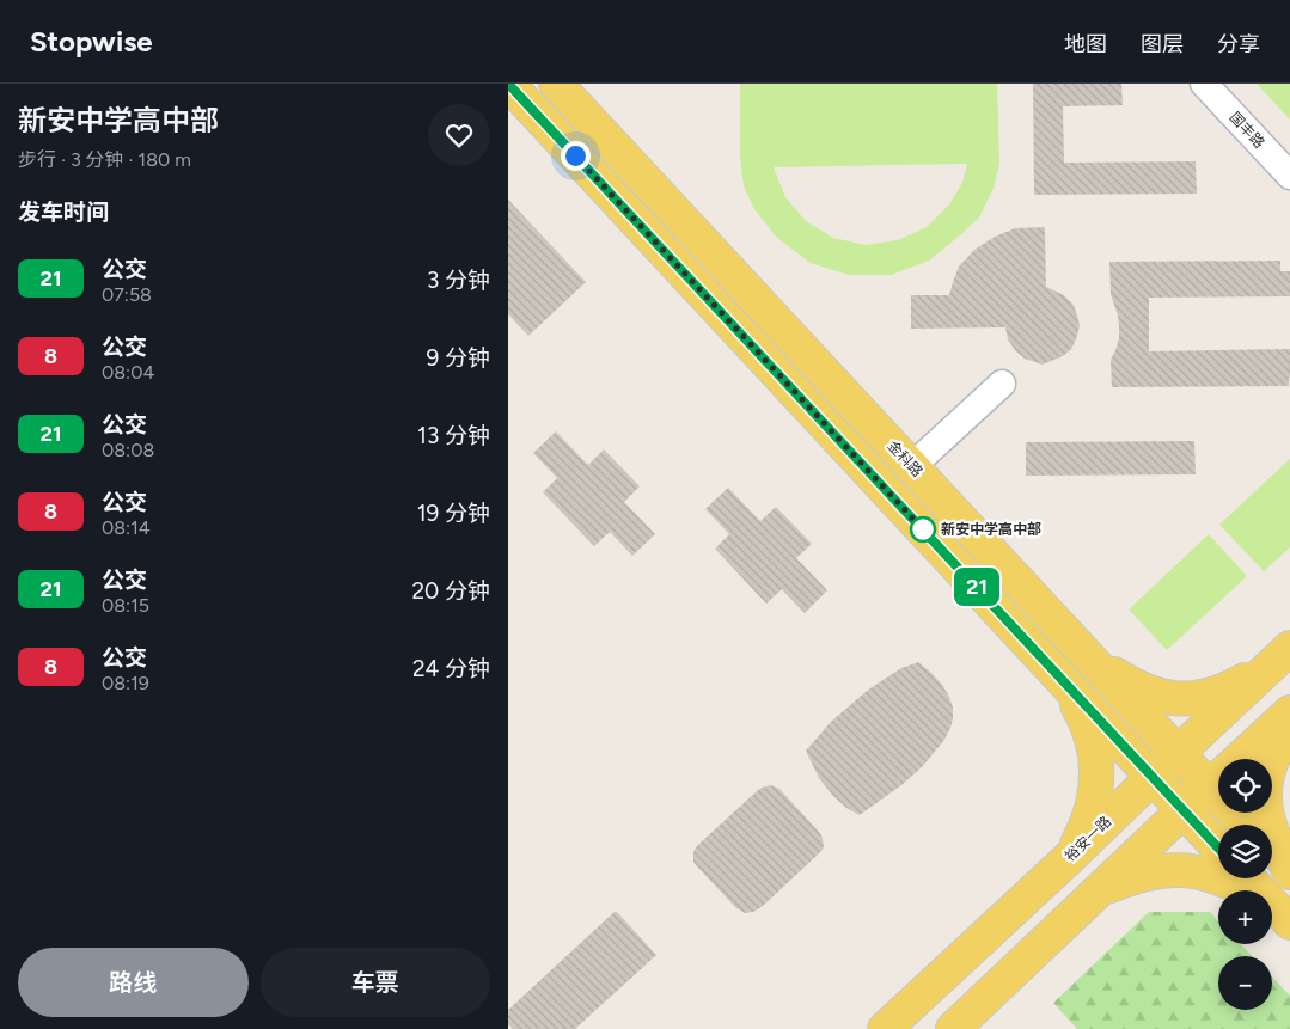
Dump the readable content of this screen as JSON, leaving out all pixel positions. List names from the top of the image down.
{
  "streets": {
    "main road": ["金科路", "裕安一路"],
    "street": ["国丰路"]
  },
  "crossings": [
    ["金科路", "裕安一路"]
  ],
  "places": ["新安中学高中部"],
  "lines": ["bus line 21"],
  "page": {
    "header": "Stopwise",
    "nav": ["地图", "图层", "分享"],
    "heading": [
      ["新安中学高中部", "步行 · 3 分钟 · 180 m"],
      "发车时间"
    ],
    "on_map": "21",
    "list": [
      {
        "mark": "21",
        "name": "公交",
        "note": "07:58",
        "value": "3 分钟"
      },
      {
        "mark": "8",
        "name": "公交",
        "note": "08:04",
        "value": "9 分钟"
      },
      {
        "mark": "21",
        "name": "公交",
        "note": "08:08",
        "value": "13 分钟"
      },
      {
        "mark": "8",
        "name": "公交",
        "note": "08:14",
        "value": "19 分钟"
      },
      {
        "mark": "21",
        "name": "公交",
        "note": "08:15",
        "value": "20 分钟"
      },
      {
        "mark": "8",
        "name": "公交",
        "note": "08:19",
        "value": "24 分钟"
      }
    ],
    "map_buttons": ["+", "−"],
    "buttons": ["路线", "车票"]
  }
}
